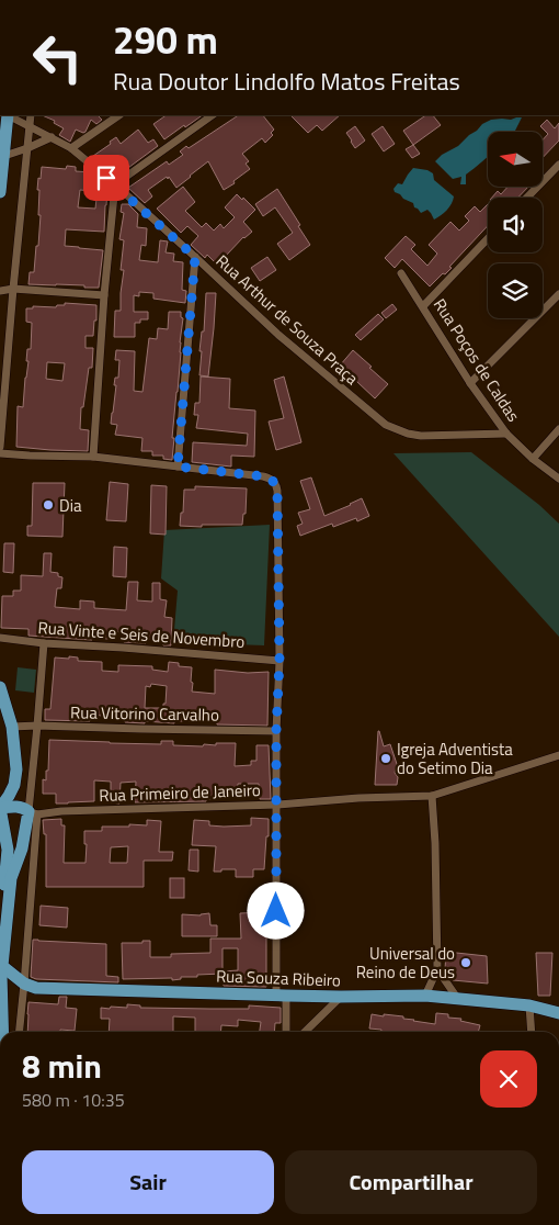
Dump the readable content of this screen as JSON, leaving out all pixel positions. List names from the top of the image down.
{
  "streets": {
    "main road": ["Rua Souza Ribeiro"],
    "street": [
      "Rua Arthur de Souza Praça",
      "Rua Poços de Caldas",
      "Rua Vinte e Seis de Novembro",
      "Rua Vitorino Carvalho",
      "Rua Primeiro de Janeiro"
    ]
  },
  "crossings": [
    ["Rua Arthur de Souza Praça", "Rua Poços de Caldas"]
  ],
  "places": ["Dia", "Igreja Adventista do Setimo Dia", "Universal do Reino de Deus"],
  "north": "left",
  "page": {
    "turn": ["290 m", "Rua Doutor Lindolfo Matos Freitas"],
    "heading": ["8 min", "580 m · 10:35"],
    "buttons": ["Sair", "Compartilhar"]
  }
}
